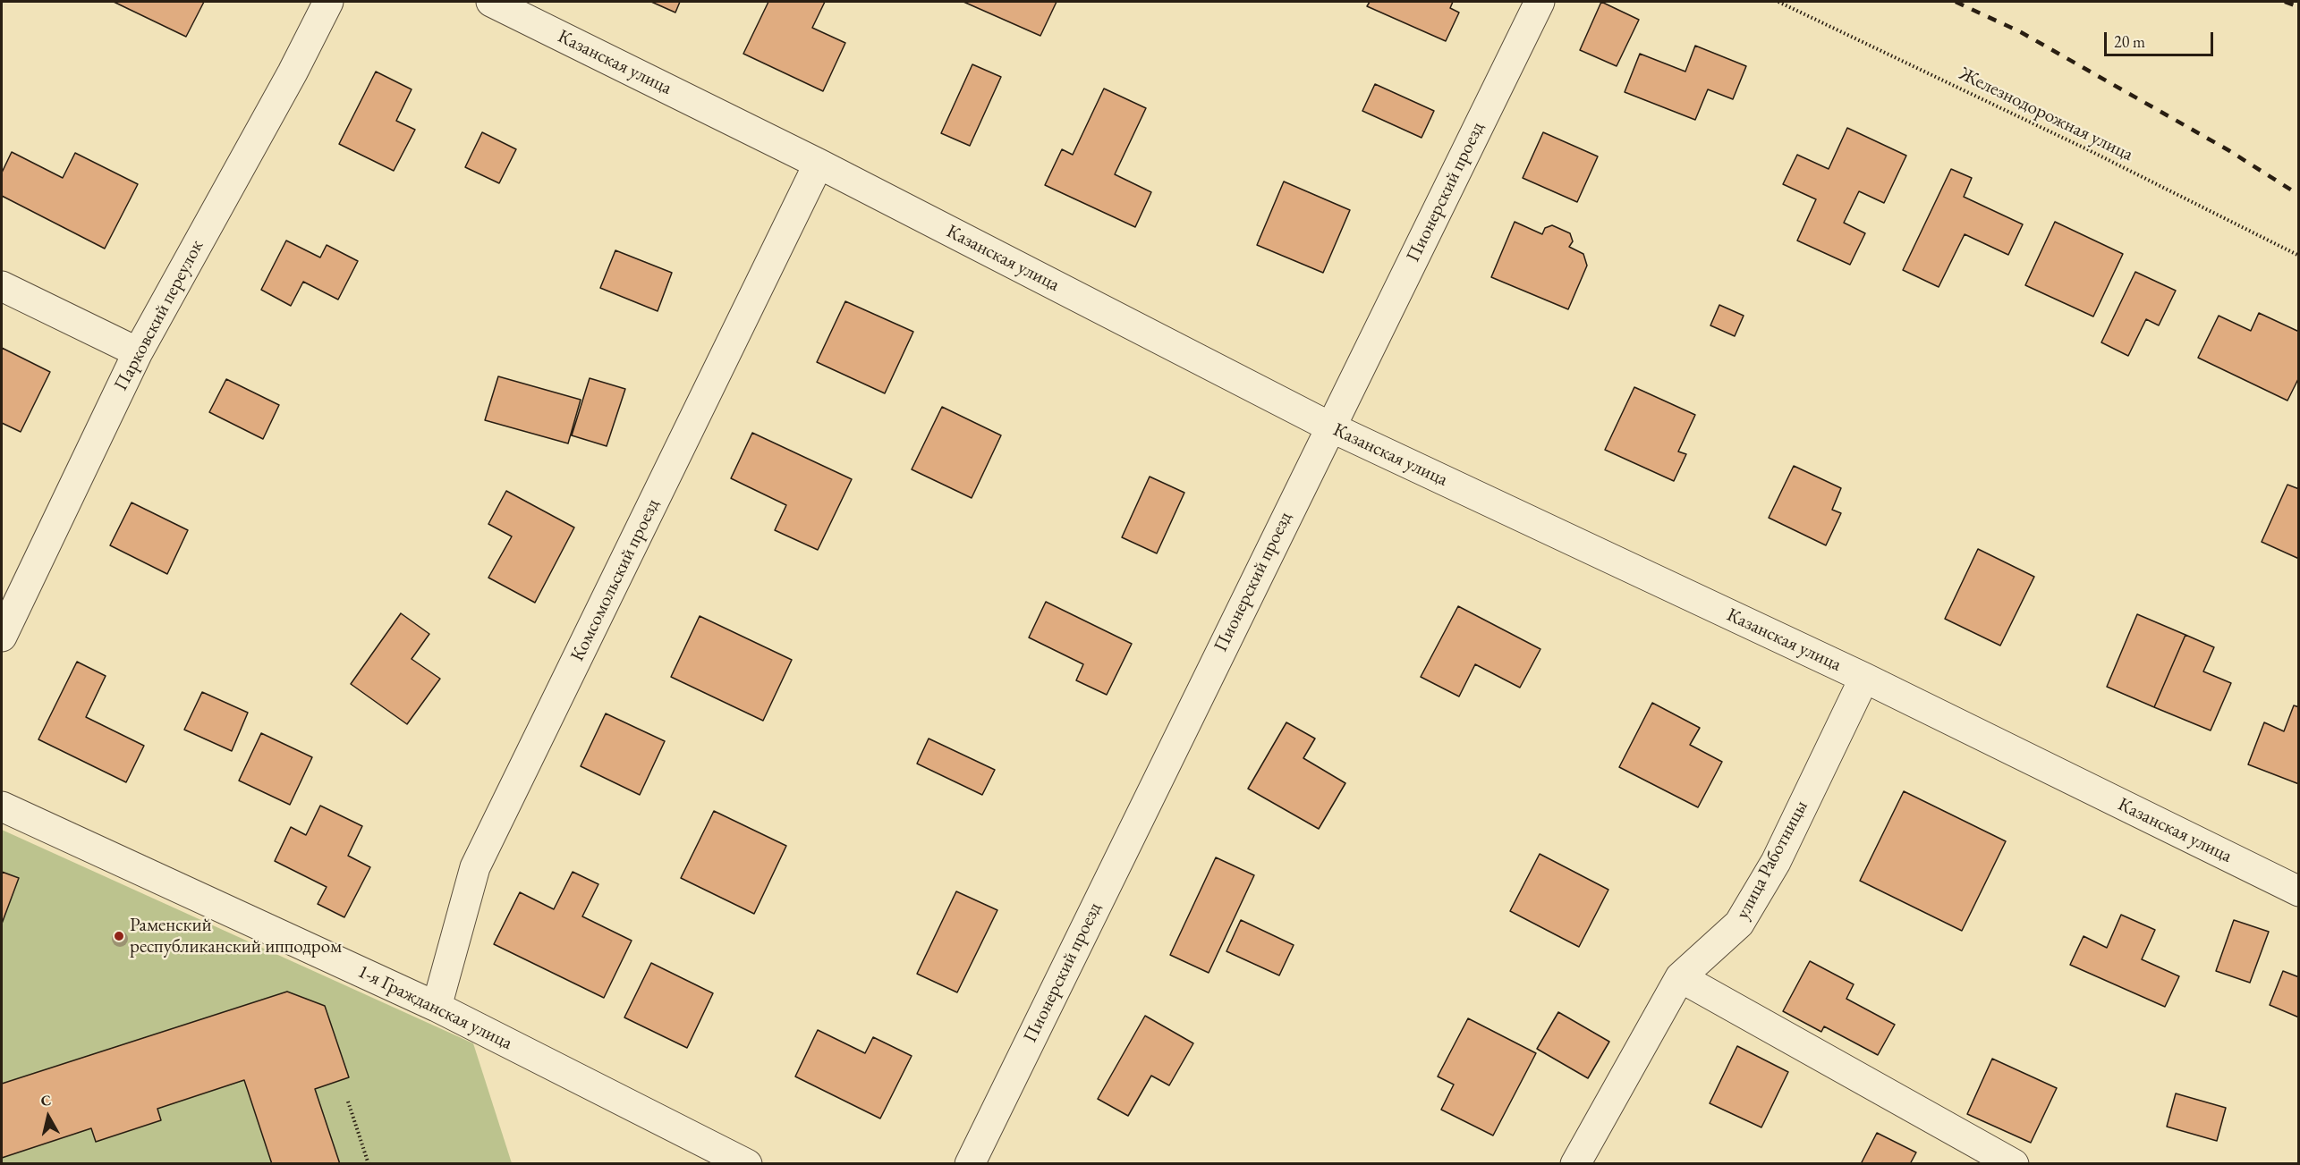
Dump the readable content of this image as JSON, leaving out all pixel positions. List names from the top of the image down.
{
  "streets": {
    "street": [
      "Казанская улица",
      "Пионерский проезд",
      "Парковский переулок",
      "Комсомольский проезд",
      "улица Работницы",
      "1-я Гражданская улица"
    ],
    "path": ["Железнодорожная улица"]
  },
  "crossings": [
    ["Казанская улица", "Пионерский проезд"],
    ["Казанская улица", "Комсомольский проезд"],
    ["Казанская улица", "улица Работницы"],
    ["Комсомольский проезд", "1-я Гражданская улица"]
  ],
  "places": ["Раменский республиканский ипподром"],
  "scale_bar": "20 m",
  "north": "top"
}
